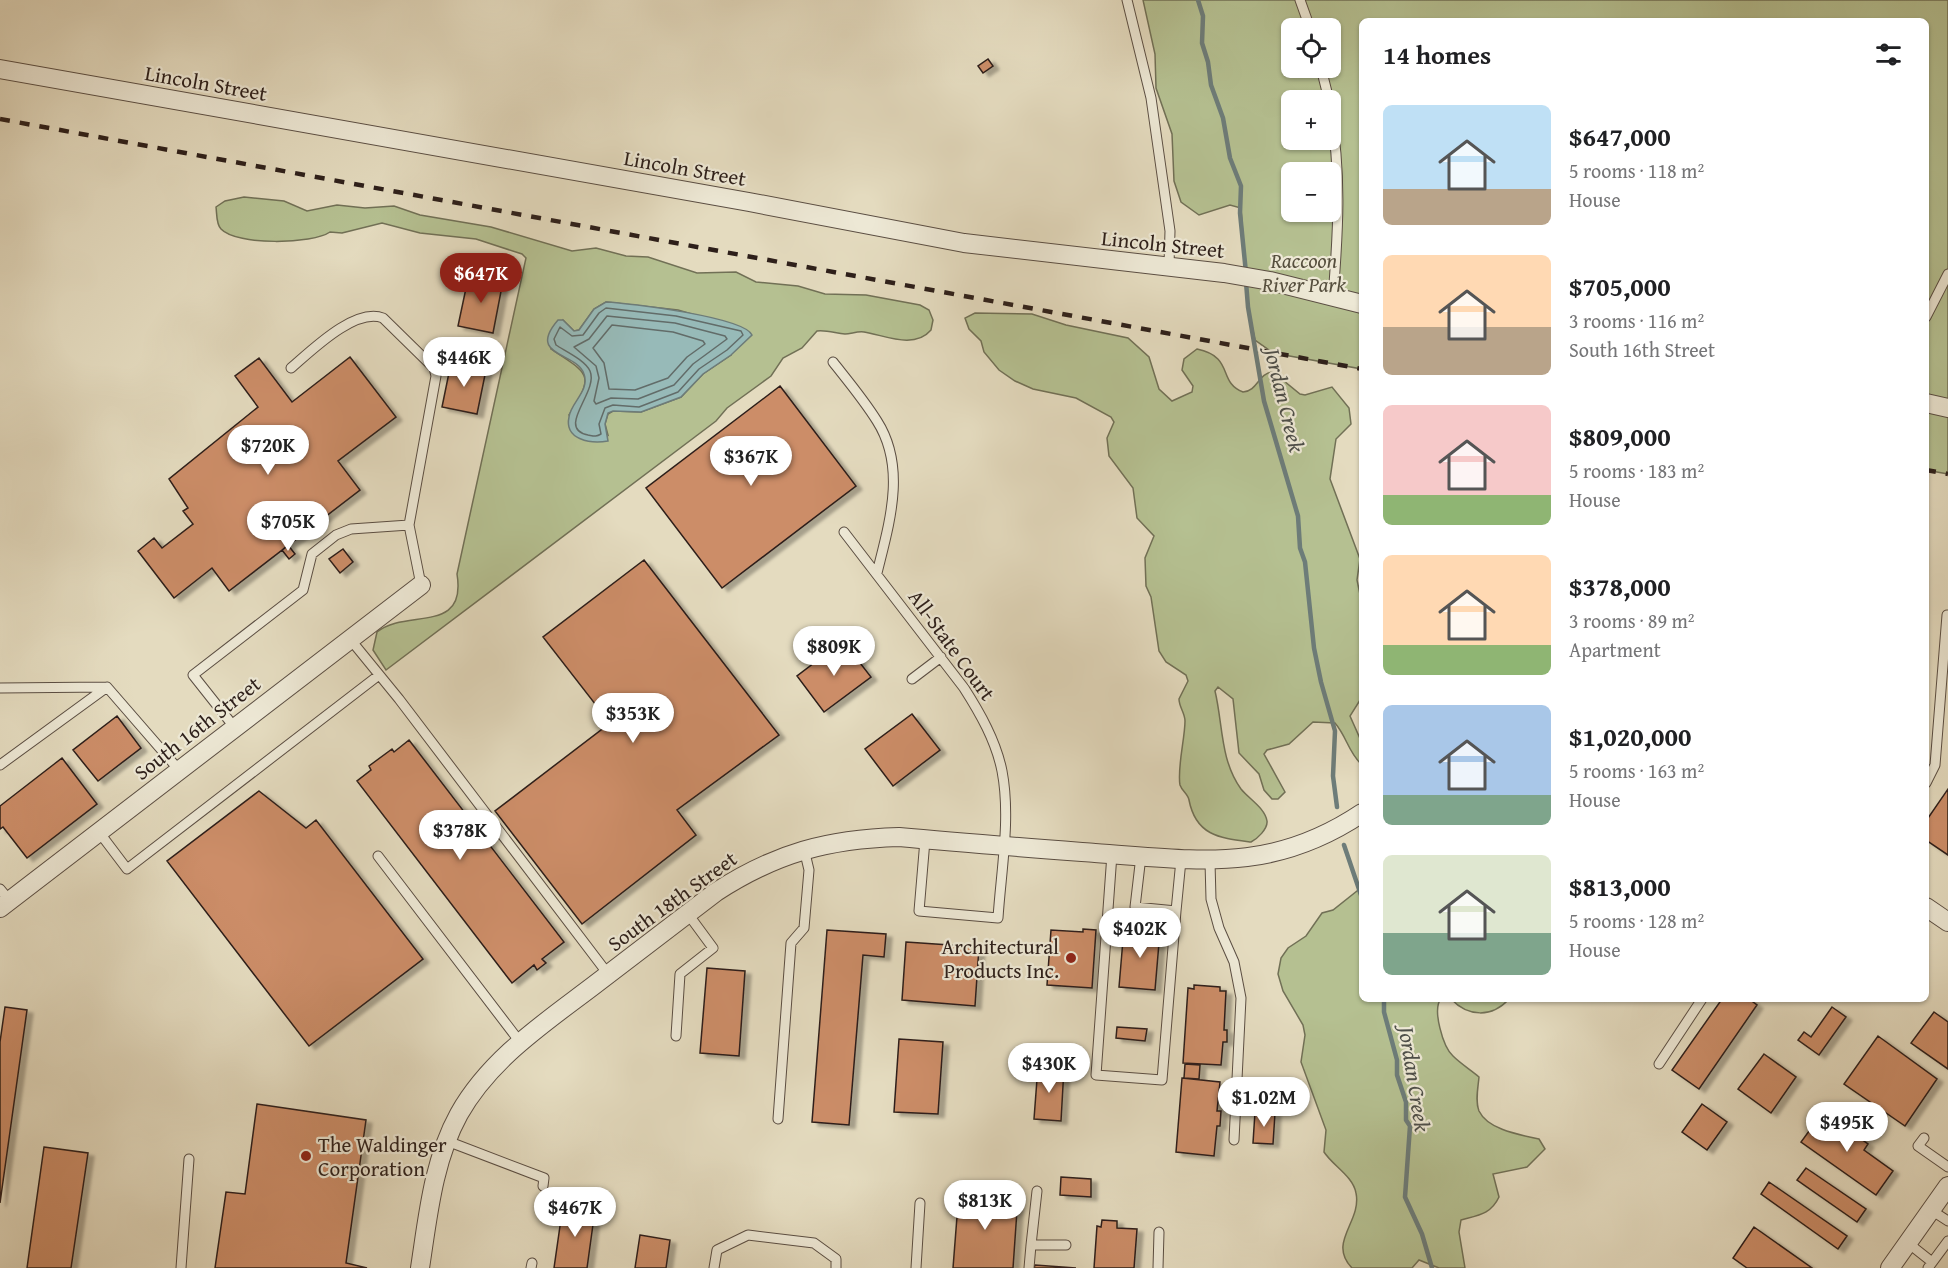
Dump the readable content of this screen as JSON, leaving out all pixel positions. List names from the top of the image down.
{
  "streets": {
    "street": ["Lincoln Street", "South 16th Street", "South 18th Street"],
    "lane": ["All-State Court"]
  },
  "crossings": [
    ["All-State Court", "South 18th Street"]
  ],
  "water": ["Jordan Creek"],
  "parks": ["Raccoon River Park"],
  "places": ["Architectural Products Inc.", "The Waldinger Corporation"],
  "page": {
    "map_buttons": ["+", "−"],
    "heading": "14 homes",
    "list": [
      {
        "name": "$647,000",
        "note": "5 rooms · 118 m² · House"
      },
      {
        "name": "$705,000",
        "note": "3 rooms · 116 m² · South 16th Street"
      },
      {
        "name": "$809,000",
        "note": "5 rooms · 183 m² · House"
      },
      {
        "name": "$378,000",
        "note": "3 rooms · 89 m² · Apartment"
      },
      {
        "name": "$1,020,000",
        "note": "5 rooms · 163 m² · House"
      },
      {
        "name": "$813,000",
        "note": "5 rooms · 128 m² · House"
      }
    ],
    "price": [
      "$647K",
      "$446K",
      "$720K",
      "$367K",
      "$705K",
      "$809K",
      "$353K",
      "$378K",
      "$402K",
      "$430K",
      "$1.02M",
      "$495K",
      "$813K",
      "$467K"
    ]
  }
}
